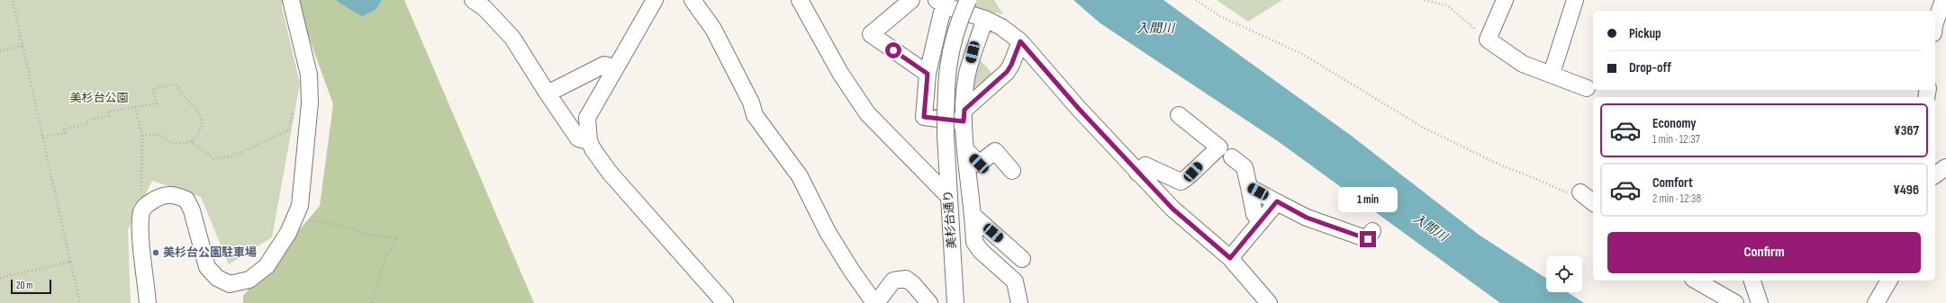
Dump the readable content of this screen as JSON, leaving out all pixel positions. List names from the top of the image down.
{
  "streets": {
    "street": ["美杉台通り"]
  },
  "water": ["入間川"],
  "parks": ["美杉台公園"],
  "places": ["美杉台公園駐車場"],
  "scale_bar": "20 m",
  "page": {
    "banner": ["Pickup", "Drop-off"],
    "list": [
      {
        "name": "Economy",
        "note": "1 min · 12:37",
        "value": "¥367"
      },
      {
        "name": "Comfort",
        "note": "2 min · 12:38",
        "value": "¥496"
      }
    ],
    "bubble": "1 min",
    "buttons": "Confirm",
    "scale": "20 m"
  }
}
